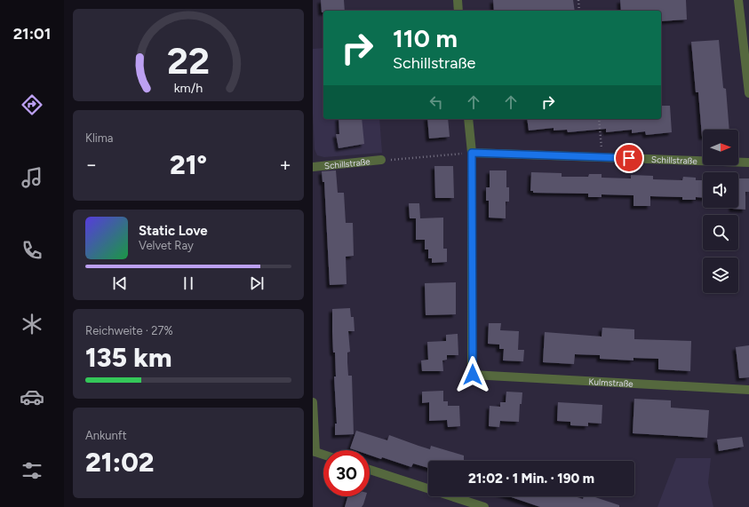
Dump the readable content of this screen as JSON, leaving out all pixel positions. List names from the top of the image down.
{
  "streets": {
    "street": ["Schillstraße", "Kulmstraße"]
  },
  "crossings": [
    ["Schillstraße", "Kulmstraße"]
  ],
  "north": "right",
  "page": {
    "tabs": "21:01",
    "turn": ["110 m", "Schillstraße"],
    "tile": [
      "Klima",
      ["Reichweite · 27%", "135 km"],
      ["Ankunft", "21:02"]
    ],
    "heat": ["−", "21°", "+"],
    "song": ["Static Love", "Velvet Ray"],
    "limit": "30",
    "trip": "21:02 · 1 Min. · 190 m",
    "gauge": ["22", "km/h"]
  }
}
